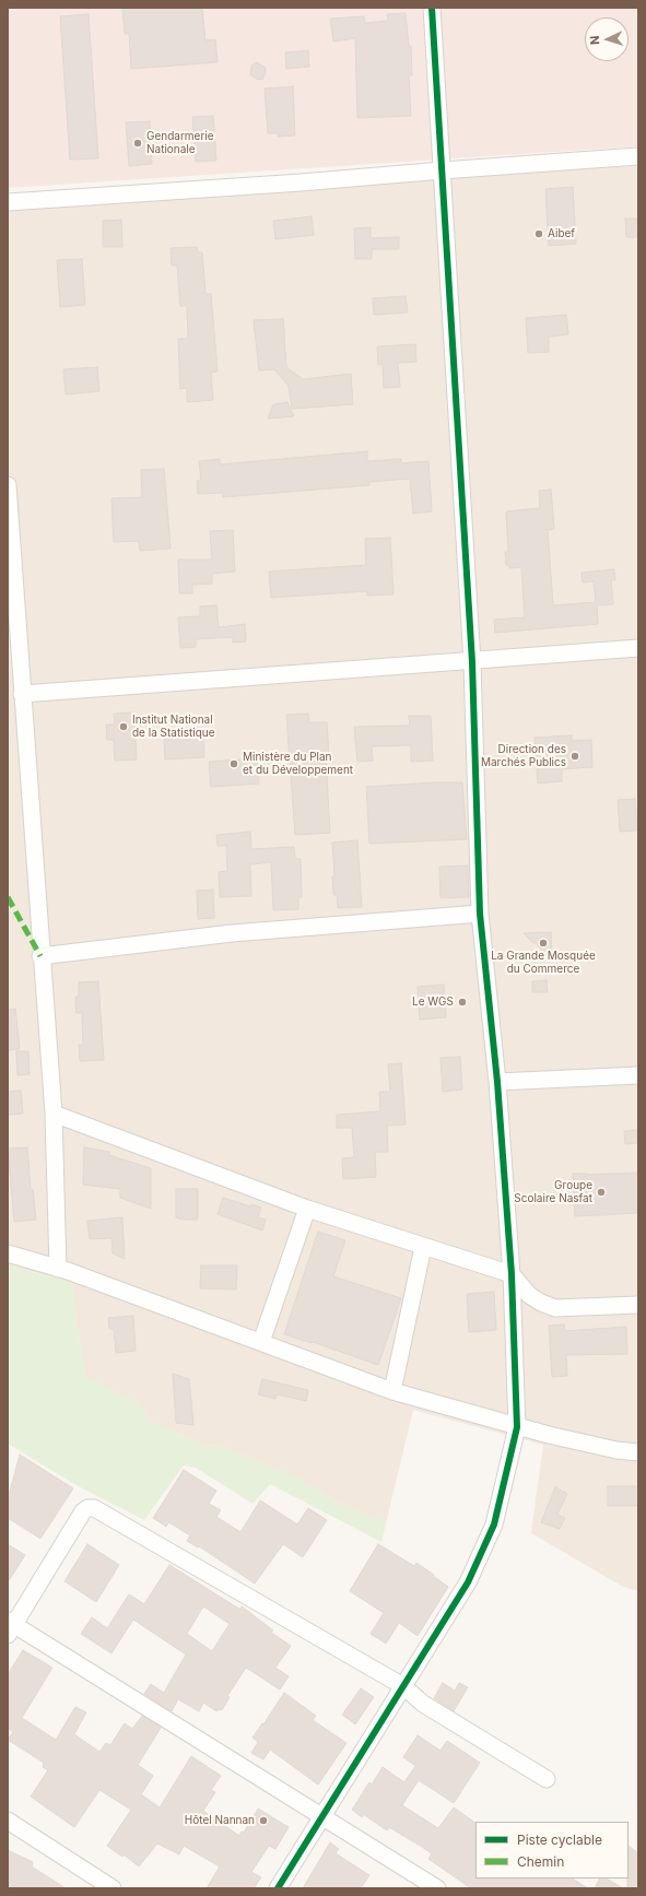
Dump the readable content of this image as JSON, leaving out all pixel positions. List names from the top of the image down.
{
  "places": [
    "Gendarmerie Nationale",
    "Aibef",
    "Institut National de la Statistique",
    "Direction des Marchés Publics",
    "Ministère du Plan et du Développement",
    "La Grande Mosquée du Commerce",
    "Le WGS",
    "Groupe Scolaire Nasfat",
    "Hôtel Nannan"
  ],
  "legend": ["Piste cyclable", "Chemin"],
  "north": "left"
}
